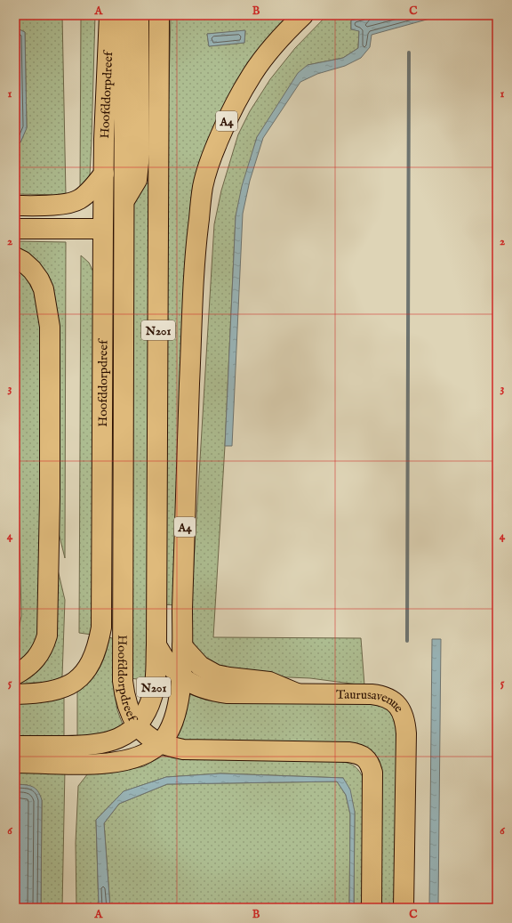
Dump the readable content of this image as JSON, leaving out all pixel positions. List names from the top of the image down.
{
  "streets": {
    "main road": [
      "Hoofddorpdreef",
      "A4",
      "N201",
      "Taurusavenue"
    ]
  },
  "crossings": [
    ["Hoofddorpdreef", "Taurusavenue"]
  ],
  "grid": {
    "columns": ["A", "B", "C"],
    "rows": [
      "1",
      "2",
      "3",
      "4",
      "5",
      "6"
    ]
  }
}
